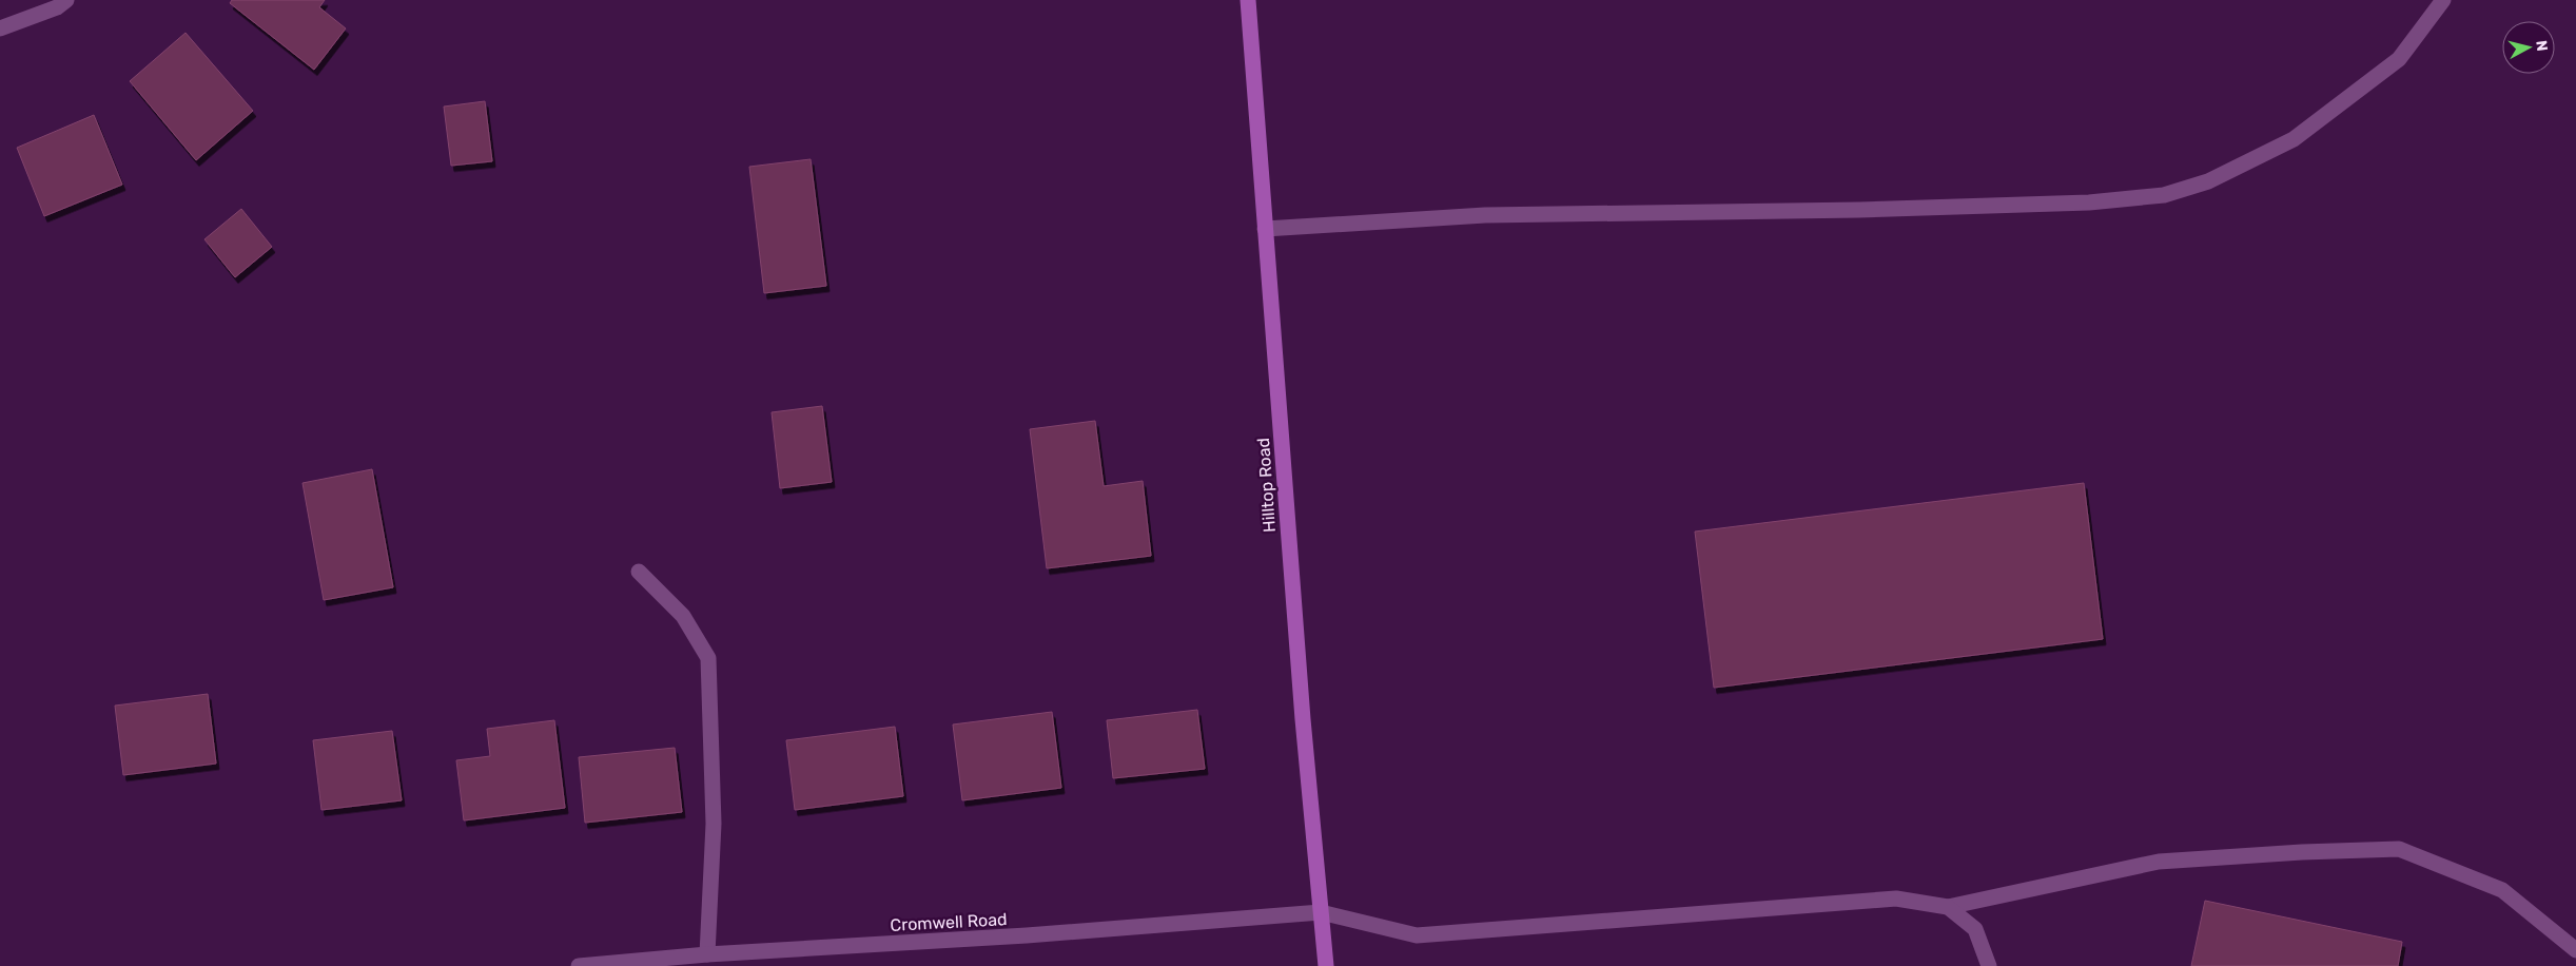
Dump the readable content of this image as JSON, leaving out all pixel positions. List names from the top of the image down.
{
  "streets": {
    "main road": ["Hilltop Road"],
    "street": ["Cromwell Road"]
  },
  "crossings": [
    ["Hilltop Road", "Cromwell Road"]
  ],
  "north": "right"
}
